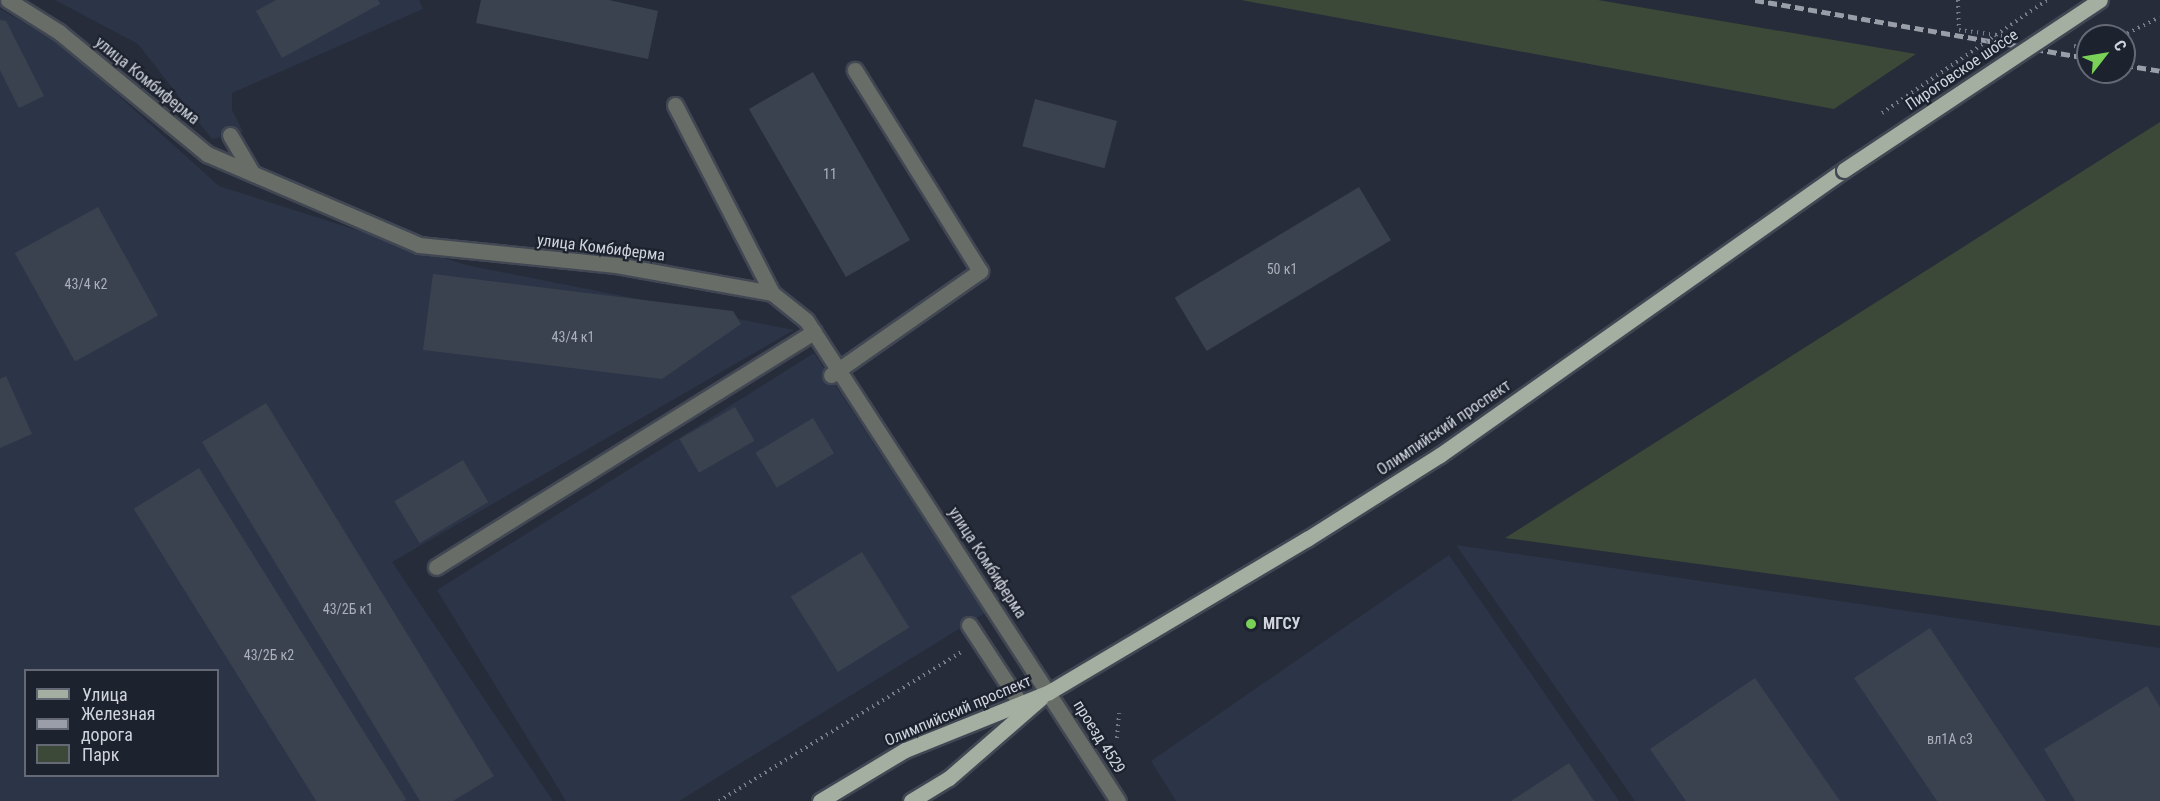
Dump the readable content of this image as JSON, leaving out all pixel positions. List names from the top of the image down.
{
  "streets": {
    "main road": ["Пироговское шоссе", "Олимпийский проспект"],
    "street": ["улица Комбиферма", "проезд 4529"]
  },
  "crossings": [
    ["Пироговское шоссе", "Олимпийский проспект"],
    ["улица Комбиферма", "Олимпийский проспект"],
    ["улица Комбиферма", "проезд 4529"],
    ["Олимпийский проспект", "проезд 4529"]
  ],
  "places": ["МГСУ"],
  "house_numbers": [
    "11",
    "50 к1",
    "43/4 к2",
    "43/4 к1",
    "43/2Б к1",
    "43/2Б к2",
    "вл1А с3"
  ],
  "legend": ["Улица", "Железная дорога", "Парк"],
  "north": "top right"
}
